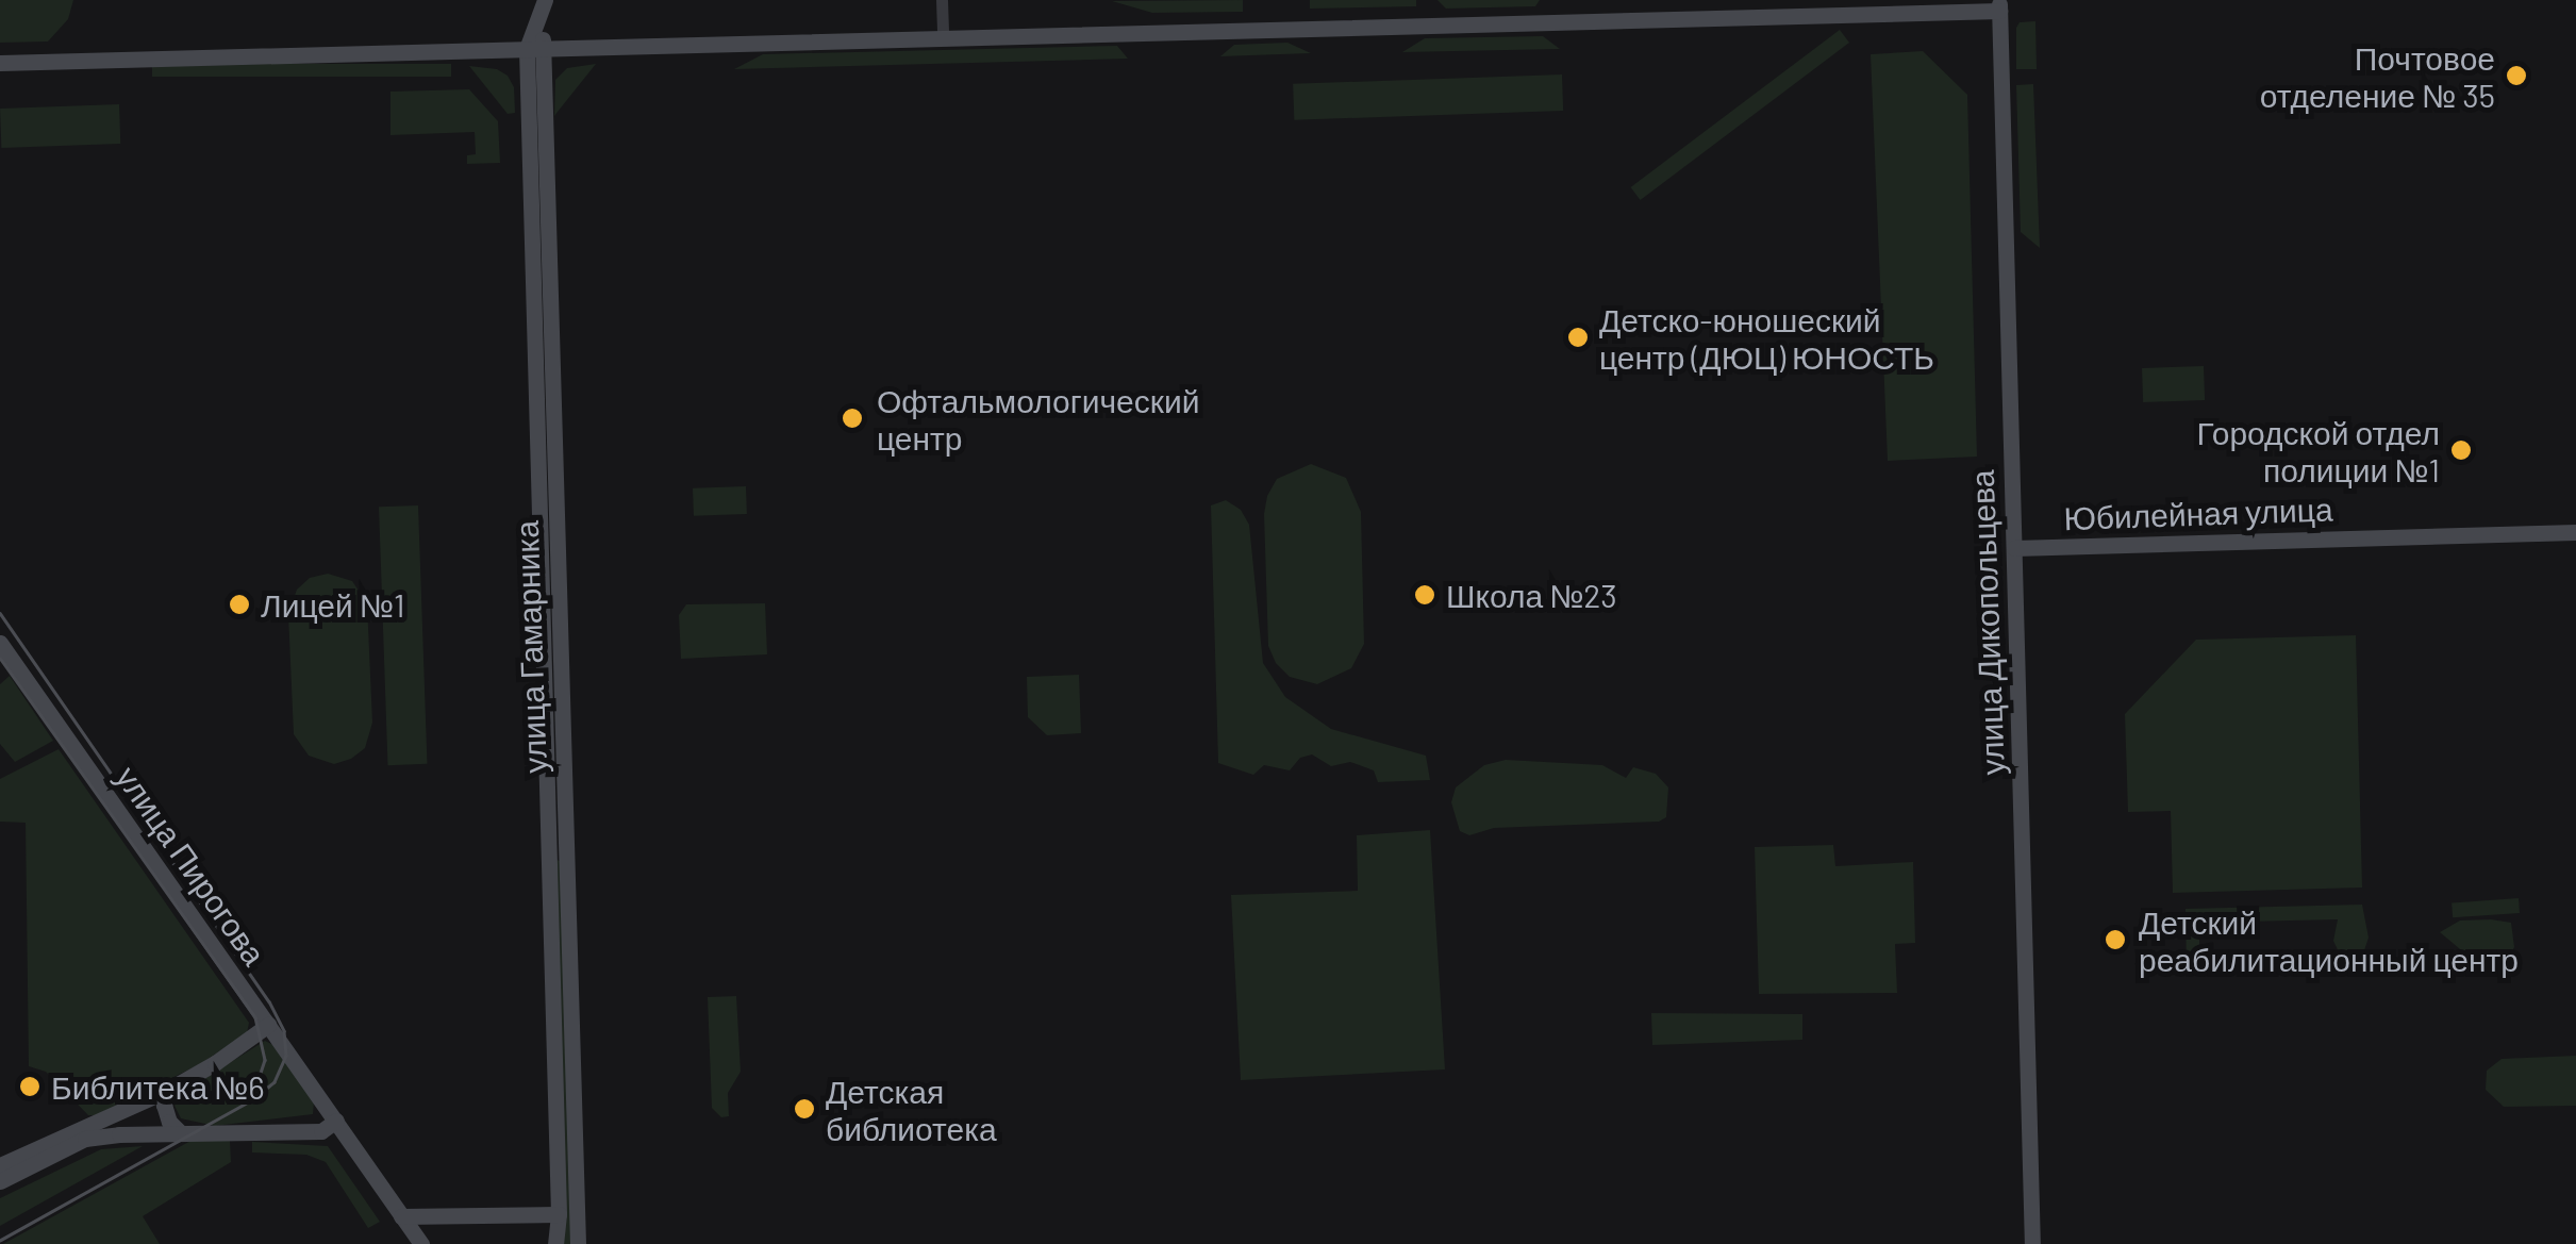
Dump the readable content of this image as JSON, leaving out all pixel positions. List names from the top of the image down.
{
  "streets": {
    "main road": [
      "Юбилейная улица",
      "улица Дикопольцева",
      "улица Гамарника",
      "улица Пирогова"
    ]
  },
  "crossings": [
    ["Юбилейная улица", "улица Дикопольцева"]
  ],
  "places": [
    "Почтовое отделение № 35",
    "Детско-юношеский центр (ДЮЦ) ЮНОСТЬ",
    "Офтальмологический центр",
    "Городской отдел полиции №1",
    "Школа №23",
    "Лицей №1",
    "Детский реабилитационный центр",
    "Библитека №6",
    "Детская библиотека"
  ]
}
